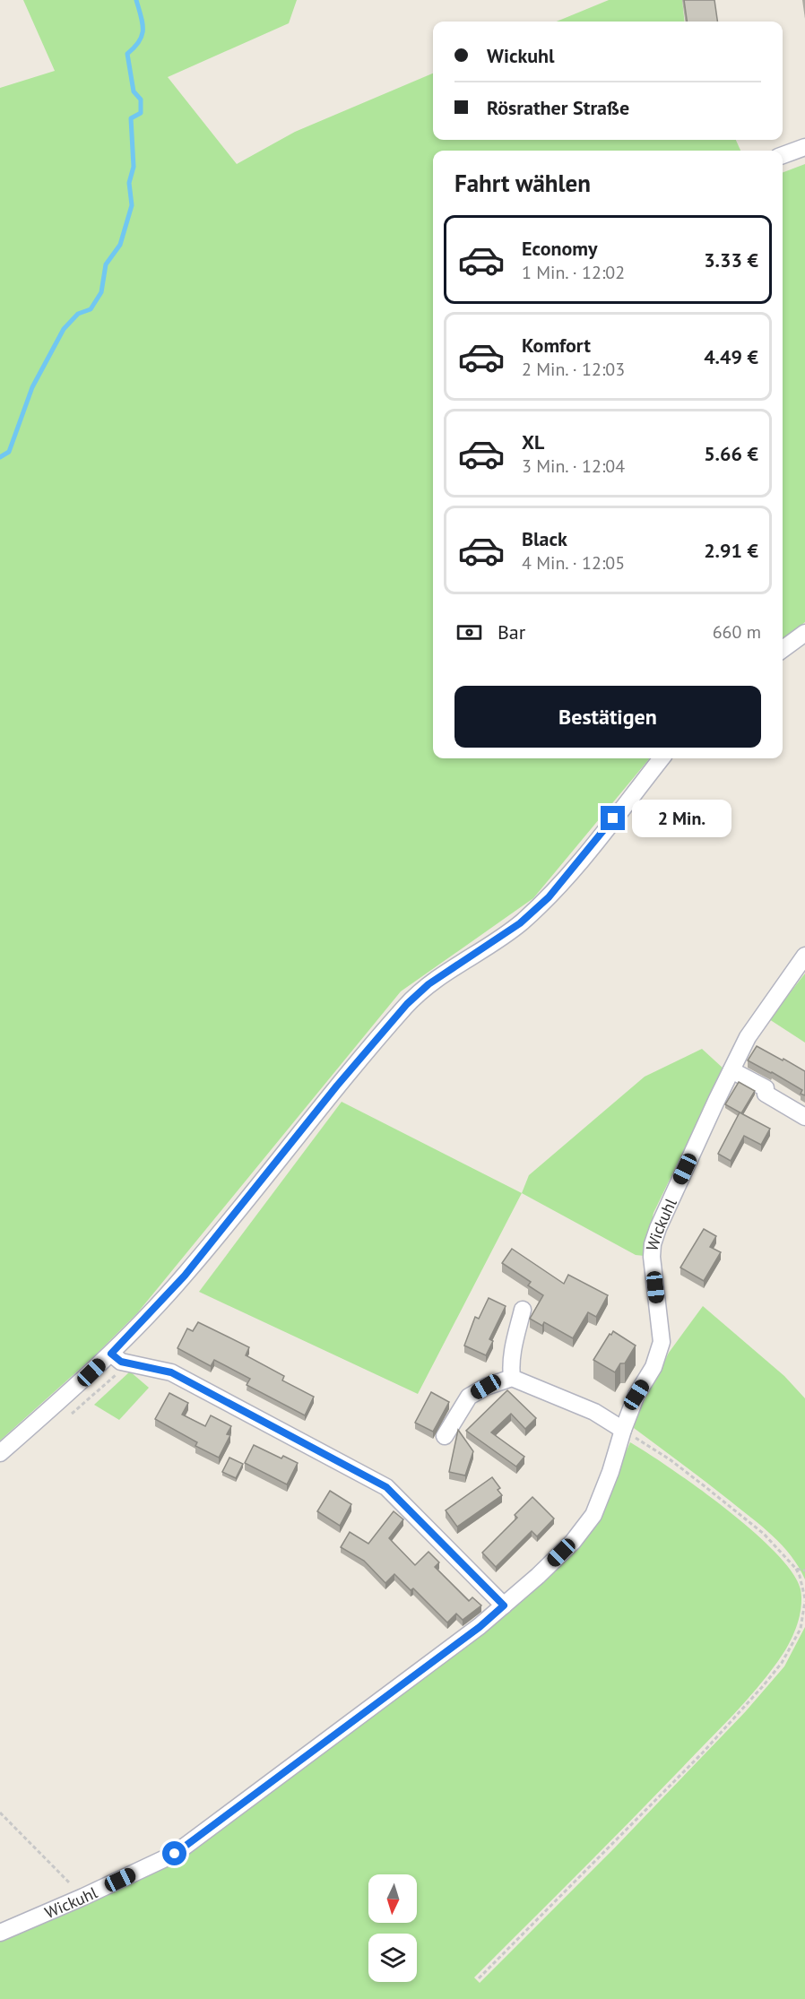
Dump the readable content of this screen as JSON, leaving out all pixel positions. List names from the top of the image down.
{
  "streets": {
    "street": ["Wickuhl"]
  },
  "north": "bottom",
  "page": {
    "banner": ["Wickuhl", "Rösrather Straße"],
    "heading": "Fahrt wählen",
    "list": [
      {
        "name": "Economy",
        "note": "1 Min. · 12:02",
        "value": "3.33 €"
      },
      {
        "name": "Komfort",
        "note": "2 Min. · 12:03",
        "value": "4.49 €"
      },
      {
        "name": "XL",
        "note": "3 Min. · 12:04",
        "value": "5.66 €"
      },
      {
        "name": "Black",
        "note": "4 Min. · 12:05",
        "value": "2.91 €"
      }
    ],
    "pay": ["Bar", "660 m"],
    "buttons": "Bestätigen",
    "bubble": "2 Min."
  }
}
